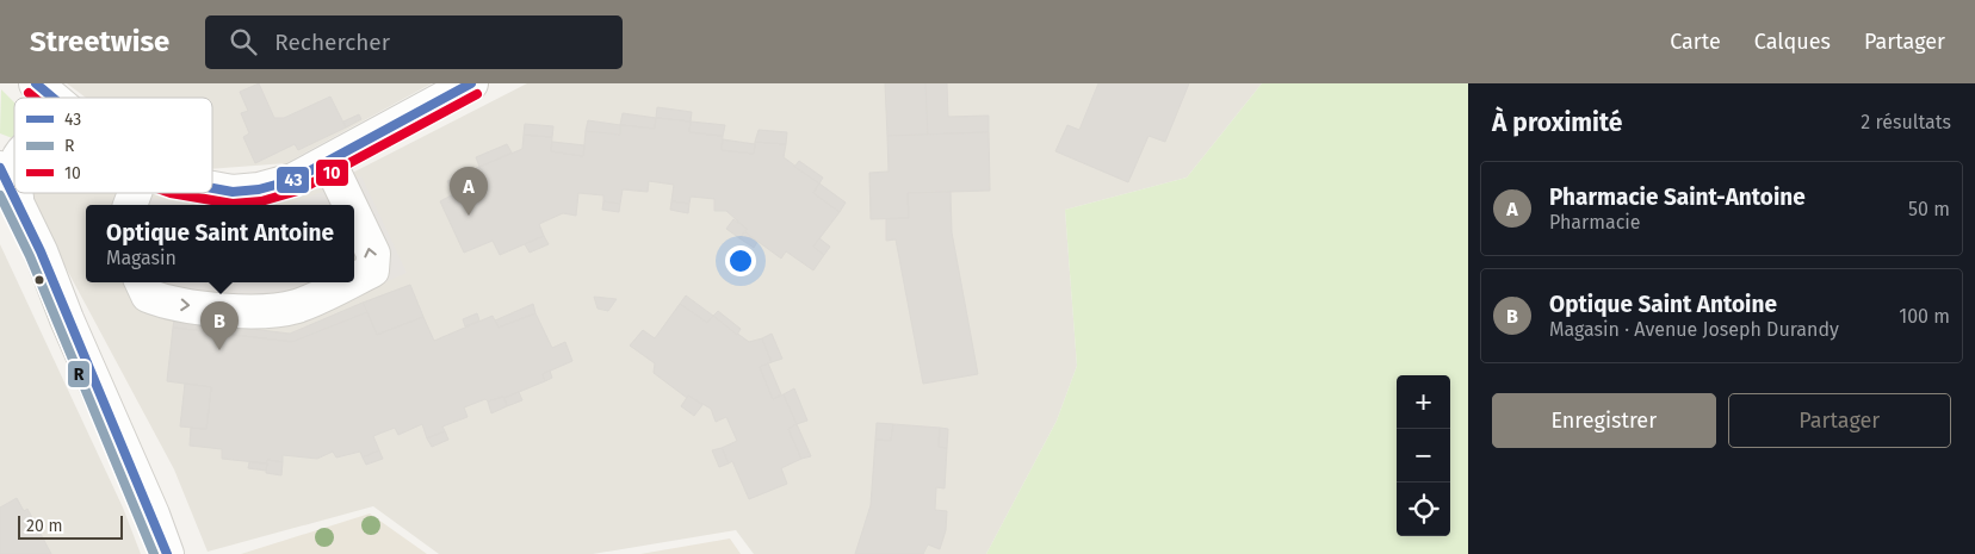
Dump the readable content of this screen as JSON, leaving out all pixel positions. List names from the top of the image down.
{
  "lines": ["transit line 43", "transit line 10", "transit line R"],
  "legend": ["43", "R", "10"],
  "scale_bar": "20 m",
  "page": {
    "header": "Streetwise",
    "search": "Rechercher",
    "nav": ["Carte", "Calques", "Partager"],
    "heading": ["À proximité", "2 résultats"],
    "list": [
      {
        "mark": "A",
        "name": "Pharmacie Saint-Antoine",
        "note": "Pharmacie",
        "value": "50 m"
      },
      {
        "mark": "B",
        "name": "Optique Saint Antoine",
        "note": "Magasin · Avenue Joseph Durandy",
        "value": "100 m"
      }
    ],
    "pins": ["A", "B"],
    "popup": ["Optique Saint Antoine", "Magasin"],
    "map_buttons": ["+", "−"],
    "buttons": ["Enregistrer", "Partager"],
    "scale": "20 m"
  }
}
